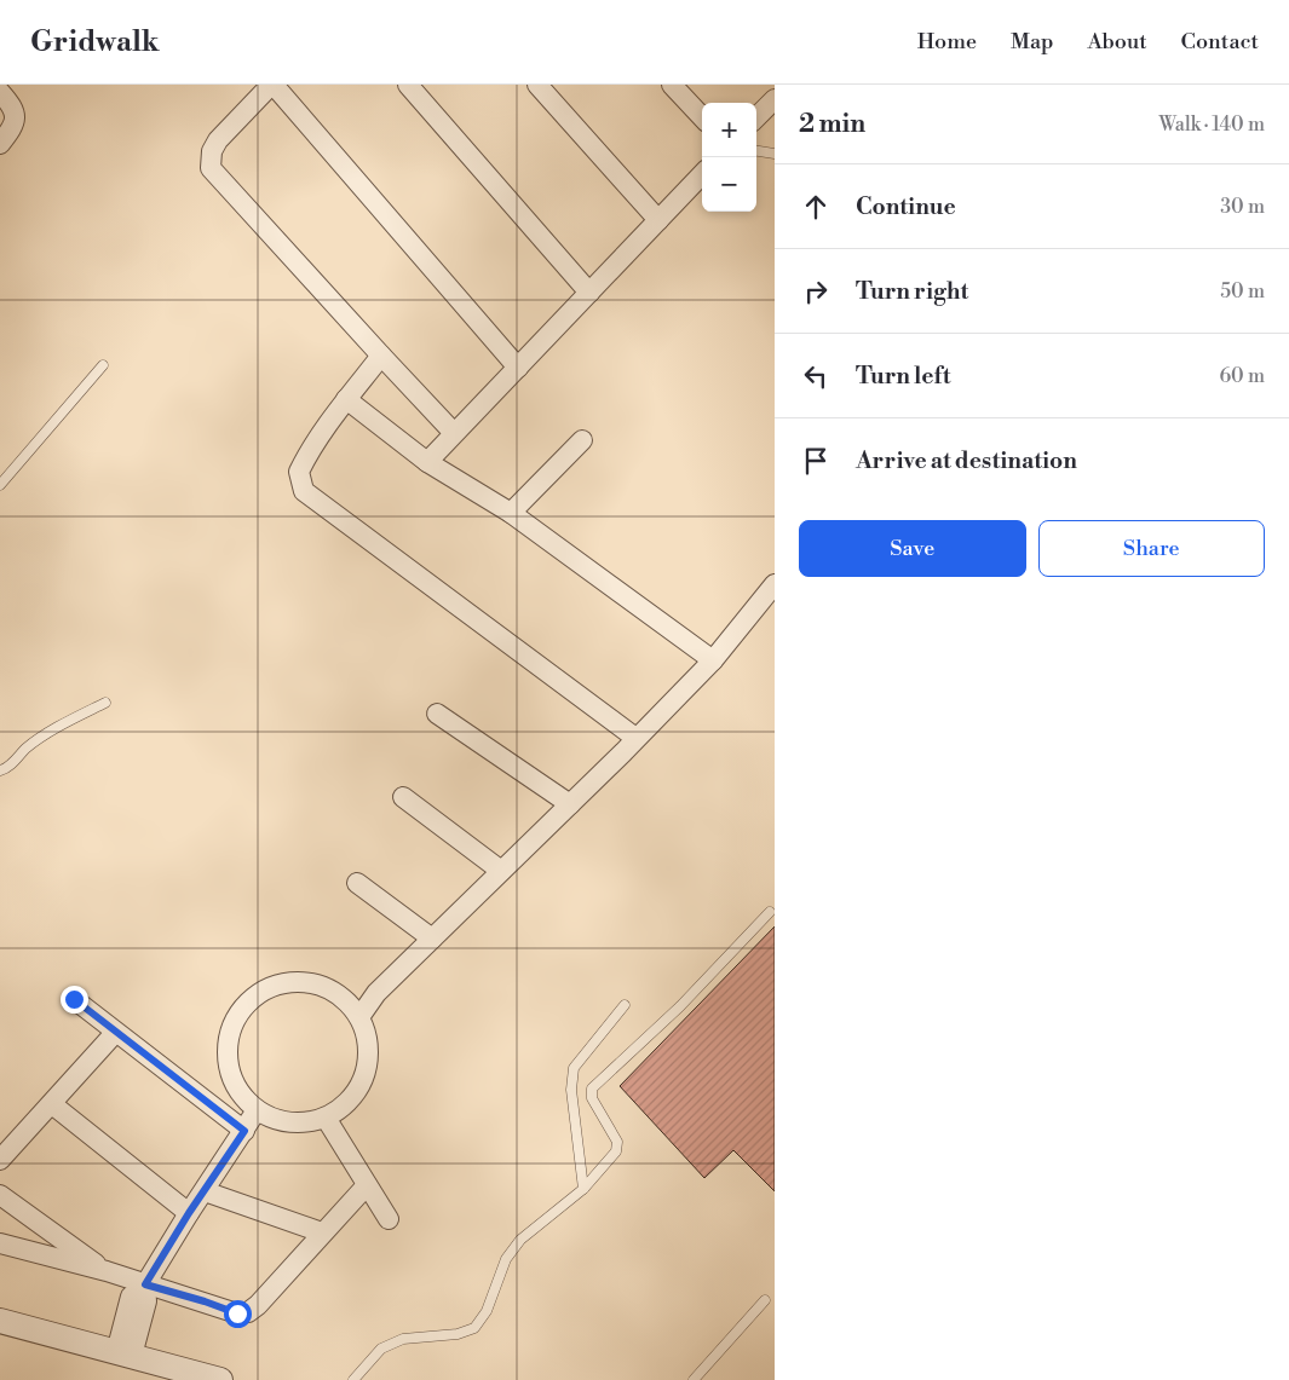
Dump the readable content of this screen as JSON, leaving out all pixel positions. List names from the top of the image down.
{
  "page": {
    "header": "Gridwalk",
    "nav": [
      "Home",
      "Map",
      "About",
      "Contact"
    ],
    "heading": ["2 min", "Walk · 140 m"],
    "map_buttons": ["+", "−"],
    "list": [
      ["Continue", "30 m"],
      ["Turn right", "50 m"],
      ["Turn left", "60 m"],
      "Arrive at destination"
    ],
    "buttons": ["Save", "Share"]
  }
}
